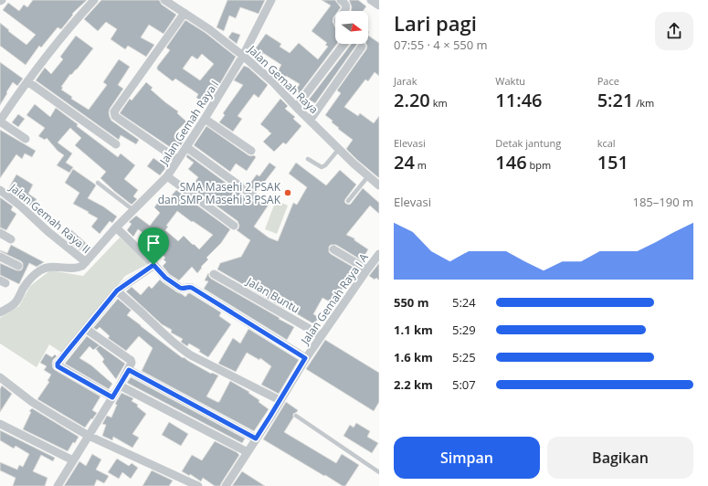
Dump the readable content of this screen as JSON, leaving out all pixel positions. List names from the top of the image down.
{
  "streets": {
    "street": [
      "Jalan Gemah Raya",
      "Jalan Gemah Raya I",
      "Jalan Gemah Raya II",
      "Jalan Buntu",
      "Jalan Gemah Raya I A"
    ]
  },
  "crossings": [
    ["Jalan Gemah Raya", "Jalan Gemah Raya I"],
    ["Jalan Gemah Raya I", "Jalan Gemah Raya II"],
    ["Jalan Buntu", "Jalan Gemah Raya I A"]
  ],
  "places": ["SMA Masehi 2 PSAK dan SMP Masehi 3 PSAK"],
  "north": "right",
  "page": {
    "heading": ["Lari pagi", "07:55 · 4 × 550 m"],
    "stats": [
      ["Jarak", "2.20 km"],
      ["Waktu", "11:46"],
      ["Pace", "5:21 /km"],
      ["Elevasi", "24 m"],
      ["Detak jantung", "146 bpm"],
      ["kcal", "151"]
    ],
    "chart": ["Elevasi", "185–190 m"],
    "list": [
      {
        "name": "550 m",
        "note": "5:24"
      },
      {
        "name": "1.1 km",
        "note": "5:29"
      },
      {
        "name": "1.6 km",
        "note": "5:25"
      },
      {
        "name": "2.2 km",
        "note": "5:07"
      }
    ],
    "buttons": ["Simpan", "Bagikan"]
  }
}
